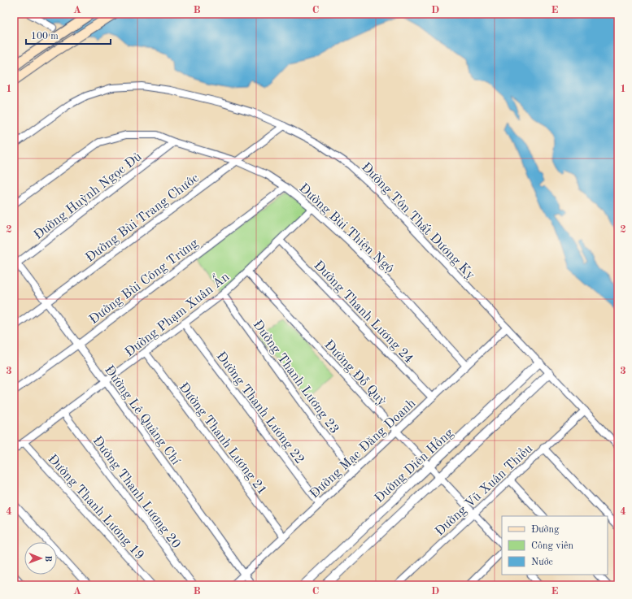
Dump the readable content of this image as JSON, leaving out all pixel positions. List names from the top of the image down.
{
  "streets": {
    "street": [
      "Đường Huỳnh Ngọc Đủ",
      "Đường Bùi Trang Chước",
      "Đường Tôn Thất Dương Kỵ",
      "Đường Bùi Thiện Ngộ",
      "Đường Bùi Công Trừng",
      "Đường Thanh Lương 24",
      "Đường Phạm Xuân Ẩn",
      "Đường Đỗ Quỳ",
      "Đường Thanh Lương 23",
      "Đường Thanh Lương 22",
      "Đường Lê Quảng Chí",
      "Đường Thanh Lương 21",
      "Đường Mạc Đăng Doanh",
      "Đường Diên Hồng",
      "Đường Vũ Xuân Thiều",
      "Đường Thanh Lương 20",
      "Đường Thanh Lương 19"
    ]
  },
  "crossings": [
    ["Đường Huỳnh Ngọc Đủ", "Đường Bùi Thiện Ngộ"],
    ["Đường Huỳnh Ngọc Đủ", "Đường Lê Quảng Chí"],
    ["Đường Bùi Trang Chước", "Đường Tôn Thất Dương Kỵ"],
    ["Đường Bùi Trang Chước", "Đường Bùi Thiện Ngộ"],
    ["Đường Bùi Trang Chước", "Đường Lê Quảng Chí"],
    ["Đường Tôn Thất Dương Kỵ", "Đường Mạc Đăng Doanh"],
    ["Đường Tôn Thất Dương Kỵ", "Đường Diên Hồng"],
    ["Đường Tôn Thất Dương Kỵ", "Đường Vũ Xuân Thiều"],
    ["Đường Bùi Thiện Ngộ", "Đường Bùi Công Trừng"],
    ["Đường Bùi Thiện Ngộ", "Đường Phạm Xuân Ẩn"],
    ["Đường Bùi Thiện Ngộ", "Đường Mạc Đăng Doanh"],
    ["Đường Bùi Công Trừng", "Đường Lê Quảng Chí"],
    ["Đường Thanh Lương 24", "Đường Phạm Xuân Ẩn"],
    ["Đường Thanh Lương 24", "Đường Mạc Đăng Doanh"],
    ["Đường Phạm Xuân Ẩn", "Đường Đỗ Quỳ"],
    ["Đường Phạm Xuân Ẩn", "Đường Thanh Lương 23"],
    ["Đường Phạm Xuân Ẩn", "Đường Thanh Lương 22"],
    ["Đường Phạm Xuân Ẩn", "Đường Lê Quảng Chí"],
    ["Đường Phạm Xuân Ẩn", "Đường Thanh Lương 21"],
    ["Đường Phạm Xuân Ẩn", "Đường Thanh Lương 20"],
    ["Đường Phạm Xuân Ẩn", "Đường Thanh Lương 19"],
    ["Đường Đỗ Quỳ", "Đường Mạc Đăng Doanh"],
    ["Đường Đỗ Quỳ", "Đường Diên Hồng"],
    ["Đường Đỗ Quỳ", "Đường Vũ Xuân Thiều"],
    ["Đường Thanh Lương 23", "Đường Mạc Đăng Doanh"],
    ["Đường Thanh Lương 22", "Đường Mạc Đăng Doanh"],
    ["Đường Lê Quảng Chí", "Đường Mạc Đăng Doanh"],
    ["Đường Thanh Lương 21", "Đường Mạc Đăng Doanh"]
  ],
  "legend": ["Đường", "Công viên", "Nước"],
  "scale_bar": "100 m",
  "north": "right",
  "grid": {
    "columns": [
      "A",
      "B",
      "C",
      "D",
      "E"
    ],
    "rows": [
      "1",
      "2",
      "3",
      "4"
    ]
  }
}
